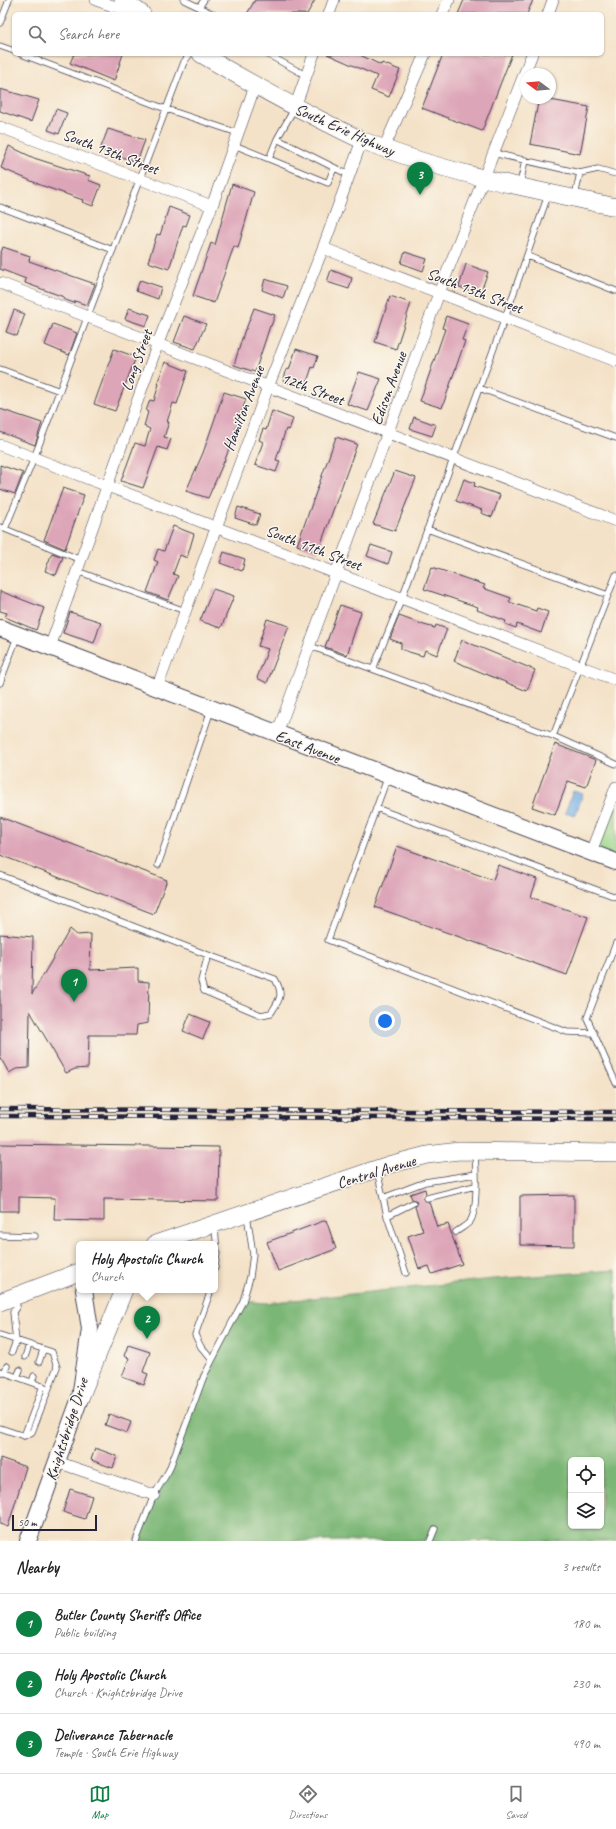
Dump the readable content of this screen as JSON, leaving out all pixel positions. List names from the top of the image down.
{
  "streets": {
    "main road": ["South Erie Highway", "Central Avenue"],
    "street": [
      "South 13th Street",
      "Long Street",
      "12th Street",
      "Edison Avenue",
      "Hamilton Avenue",
      "South 11th Street",
      "East Avenue",
      "Knightsbridge Drive"
    ]
  },
  "crossings": [
    ["South Erie Highway", "Long Street"],
    ["South Erie Highway", "Edison Avenue"],
    ["South Erie Highway", "Hamilton Avenue"],
    ["South 13th Street", "Long Street"],
    ["South 13th Street", "Edison Avenue"],
    ["South 13th Street", "Hamilton Avenue"],
    ["Long Street", "12th Street"],
    ["Long Street", "South 11th Street"],
    ["Long Street", "East Avenue"],
    ["12th Street", "Edison Avenue"],
    ["12th Street", "Hamilton Avenue"],
    ["Edison Avenue", "South 11th Street"],
    ["Edison Avenue", "East Avenue"],
    ["Hamilton Avenue", "South 11th Street"],
    ["Hamilton Avenue", "East Avenue"]
  ],
  "scale_bar": "50 m",
  "north": "left",
  "page": {
    "search": "Search here",
    "pins": ["3", "1", "2"],
    "popup": ["Holy Apostolic Church", "Church"],
    "scale": "50 m",
    "heading": ["Nearby", "3 results"],
    "list": [
      {
        "mark": "1",
        "name": "Butler County Sheriffs Office",
        "note": "Public building",
        "value": "180 m"
      },
      {
        "mark": "2",
        "name": "Holy Apostolic Church",
        "note": "Church · Knightsbridge Drive",
        "value": "230 m"
      },
      {
        "mark": "3",
        "name": "Deliverance Tabernacle",
        "note": "Temple · South Erie Highway",
        "value": "490 m"
      }
    ],
    "nav": ["Map", "Directions", "Saved"]
  }
}
